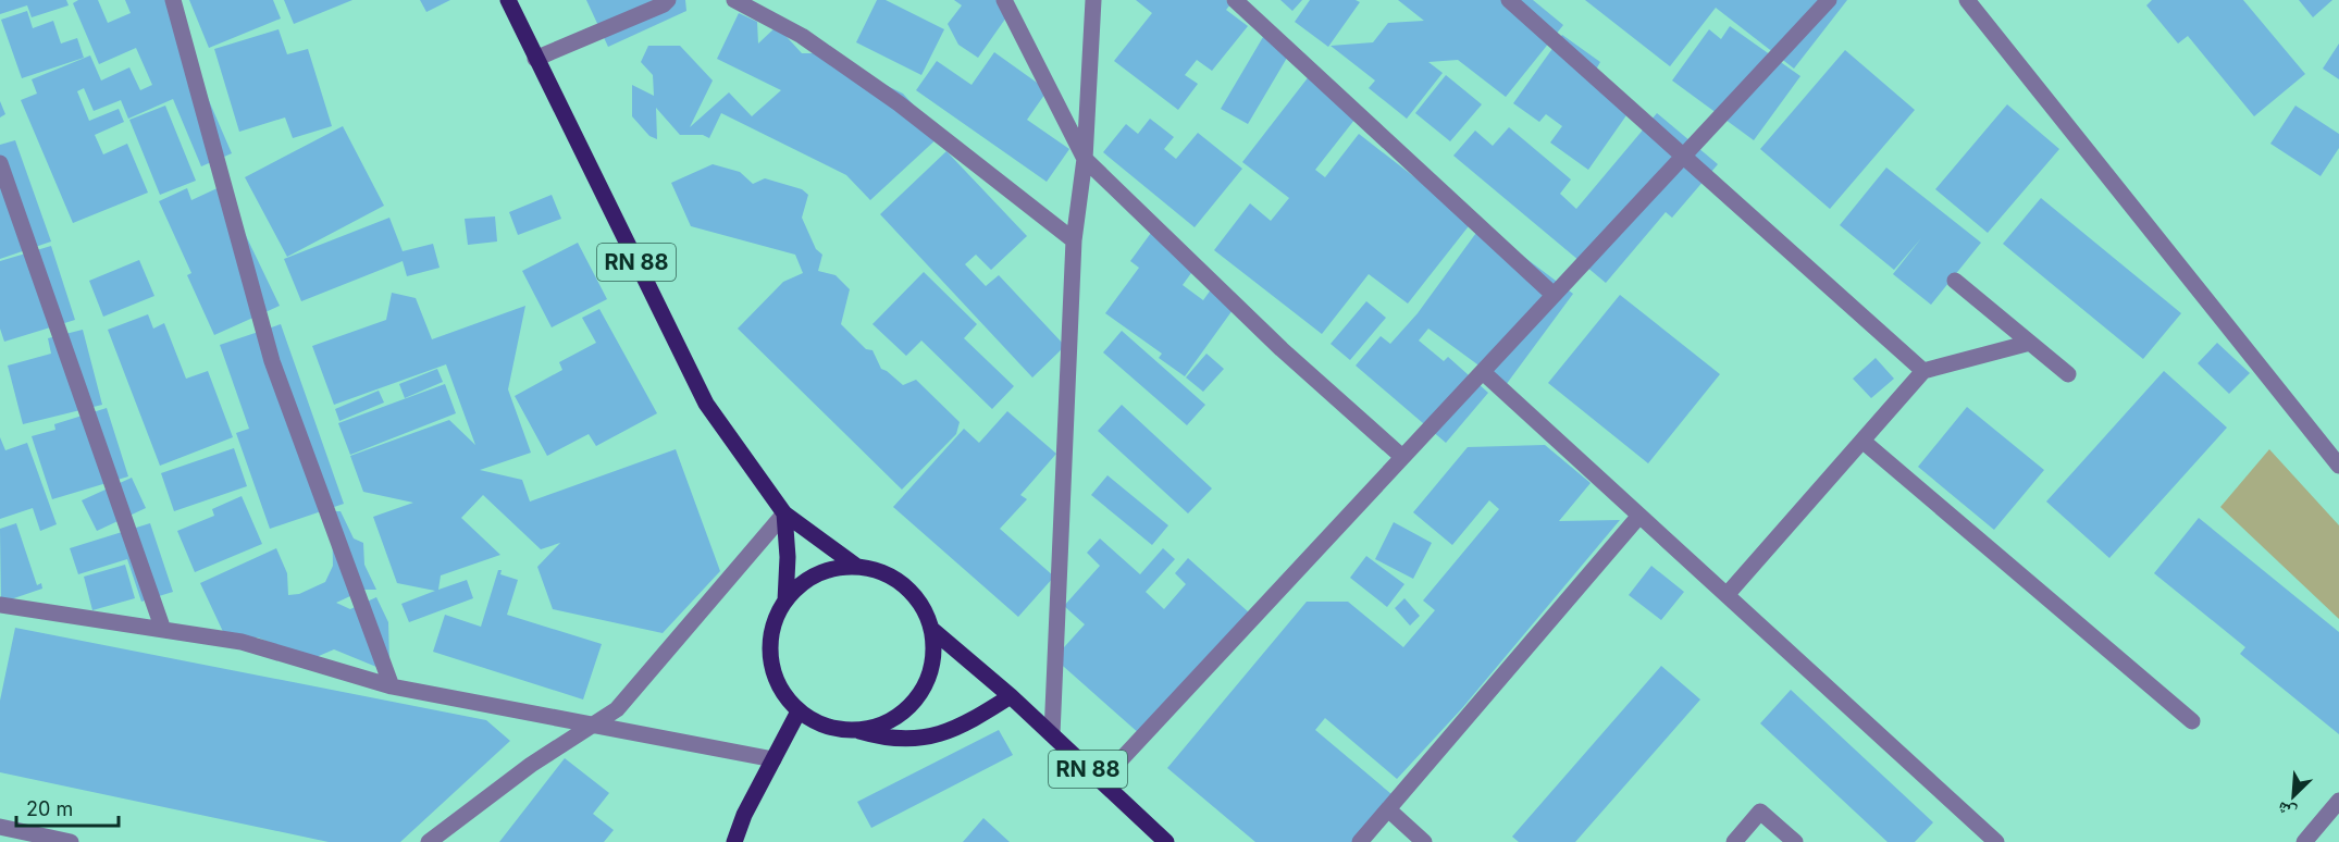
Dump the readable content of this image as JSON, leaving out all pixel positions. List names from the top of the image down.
{
  "streets": {
    "main road": ["RN 88"]
  },
  "scale_bar": "20 m",
  "north": "bottom left"
}
